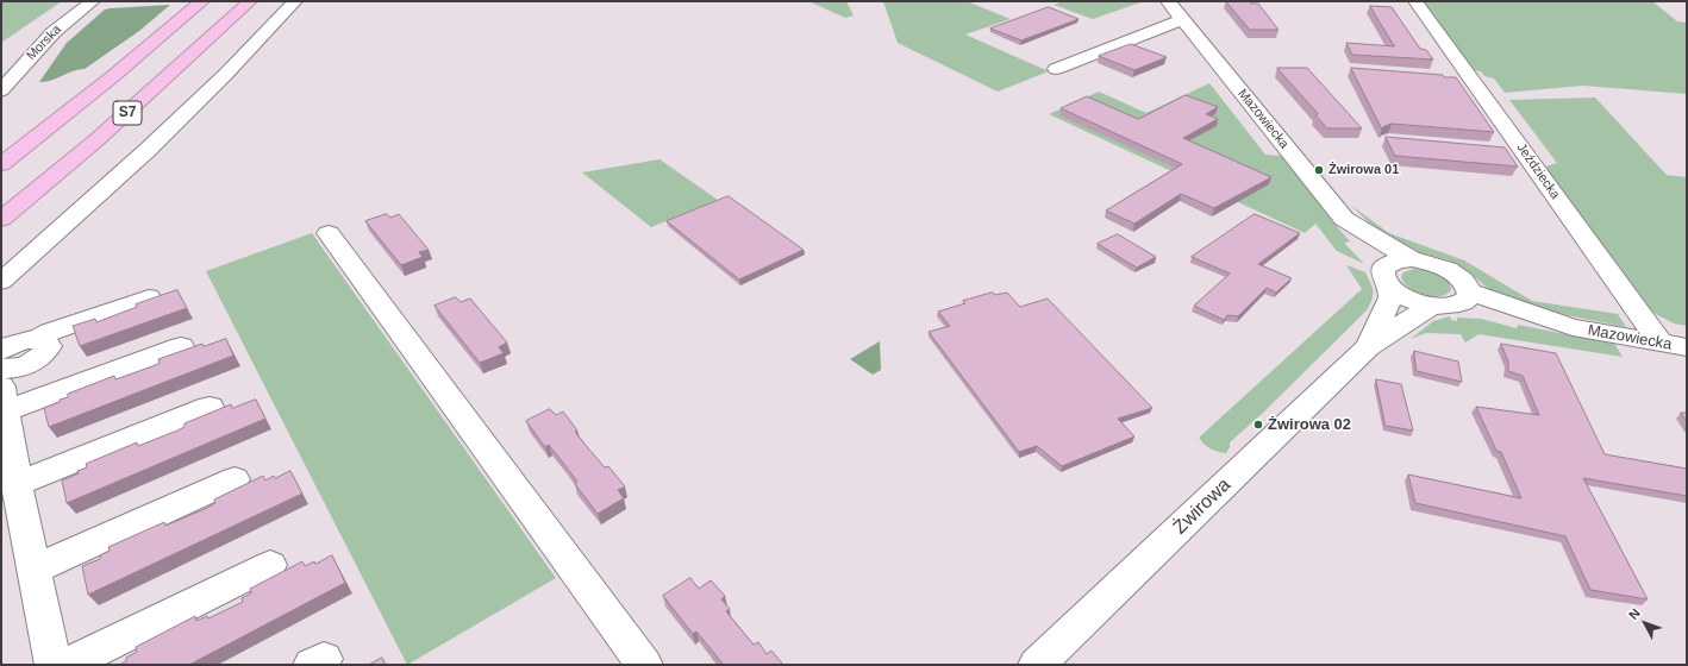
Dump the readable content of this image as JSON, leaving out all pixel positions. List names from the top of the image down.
{
  "streets": {
    "highway": ["S7"],
    "street": [
      "Morska",
      "Mazowiecka",
      "Jeździecka",
      "Żwirowa"
    ]
  },
  "crossings": [
    ["Mazowiecka", "Jeździecka"],
    ["Mazowiecka", "Żwirowa"]
  ],
  "places": ["Żwirowa 01", "Żwirowa 02"],
  "north": "top left"
}
